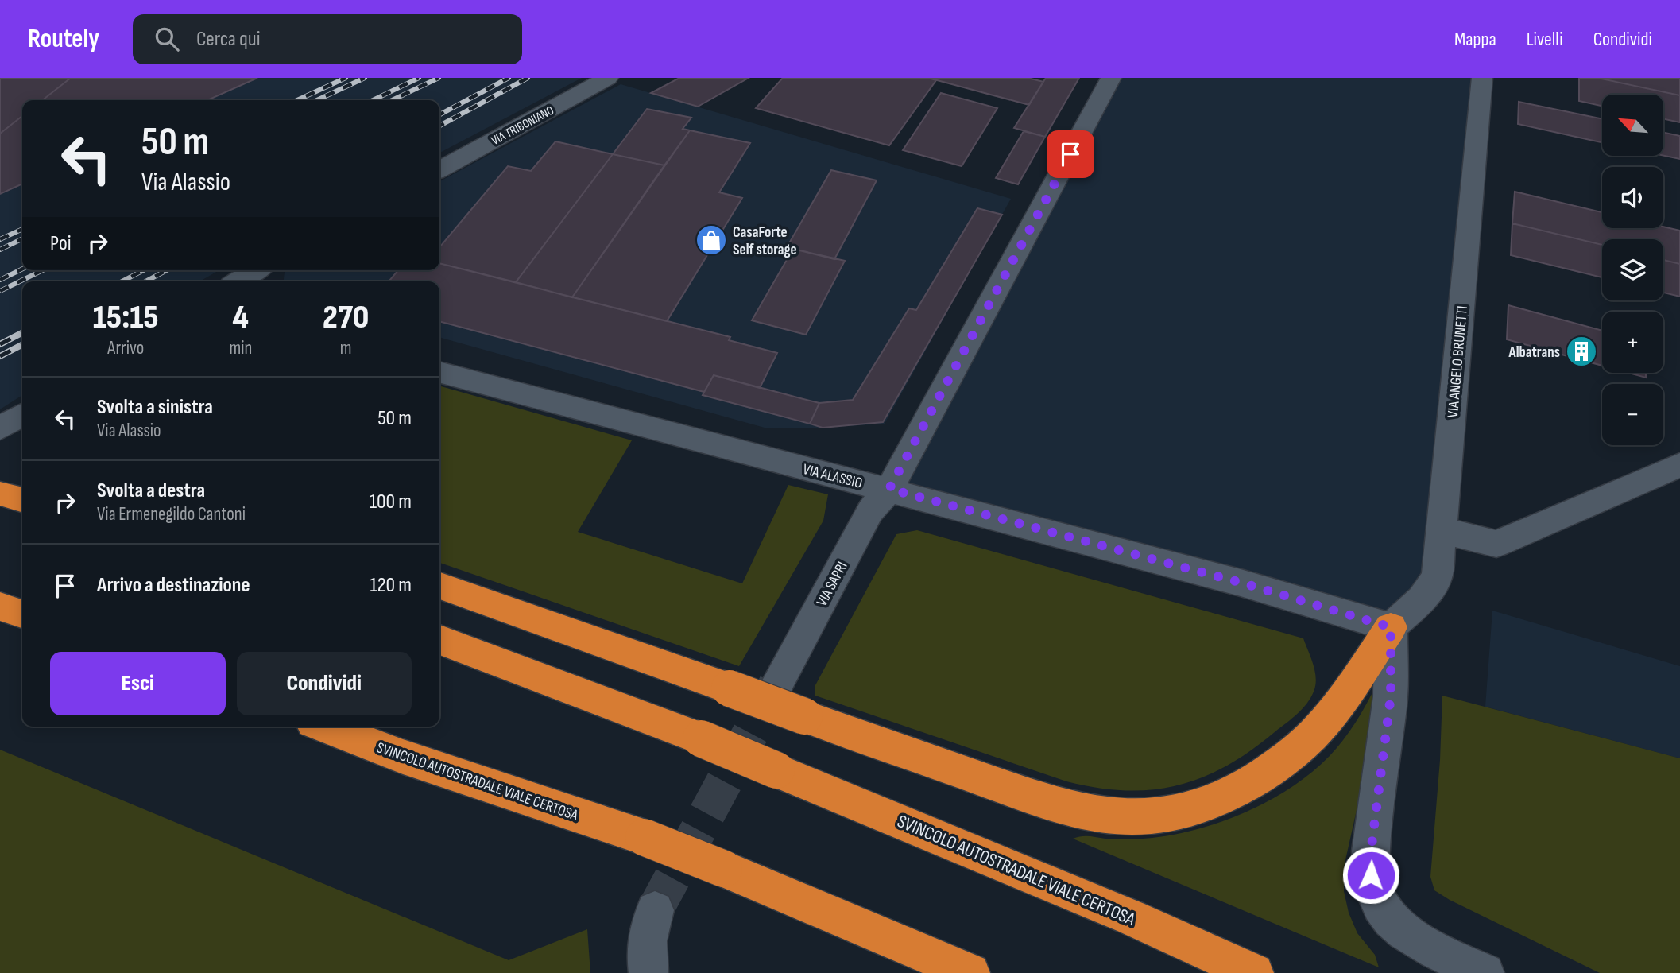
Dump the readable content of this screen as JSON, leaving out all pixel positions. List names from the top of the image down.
{
  "streets": {
    "highway": ["SVINCOLO AUTOSTRADALE VIALE CERTOSA"],
    "street": [
      "VIA TRIBONIANO",
      "VIA ANGELO BRUNETTI",
      "VIA ALASSIO",
      "VIA SAPRI"
    ]
  },
  "crossings": [
    ["VIA ANGELO BRUNETTI", "VIA ALASSIO"],
    ["VIA ALASSIO", "VIA SAPRI"]
  ],
  "places": {
    "shop": ["CasaForte Self storage"],
    "building": ["Albatrans"]
  },
  "north": "top left",
  "page": {
    "header": "Routely",
    "search": "Cerca qui",
    "nav": ["Mappa", "Livelli", "Condividi"],
    "map_buttons": ["+", "−"],
    "turn": ["50 m", "Via Alassio"],
    "then": "Poi",
    "eta": [
      "15:15",
      "Arrivo",
      "4",
      "min",
      "270",
      "m"
    ],
    "list": [
      {
        "name": "Svolta a sinistra",
        "note": "Via Alassio",
        "value": "50 m"
      },
      {
        "name": "Svolta a destra",
        "note": "Via Ermenegildo Cantoni",
        "value": "100 m"
      },
      {
        "name": "Arrivo a destinazione",
        "value": "120 m"
      }
    ],
    "buttons": ["Esci", "Condividi"]
  }
}
